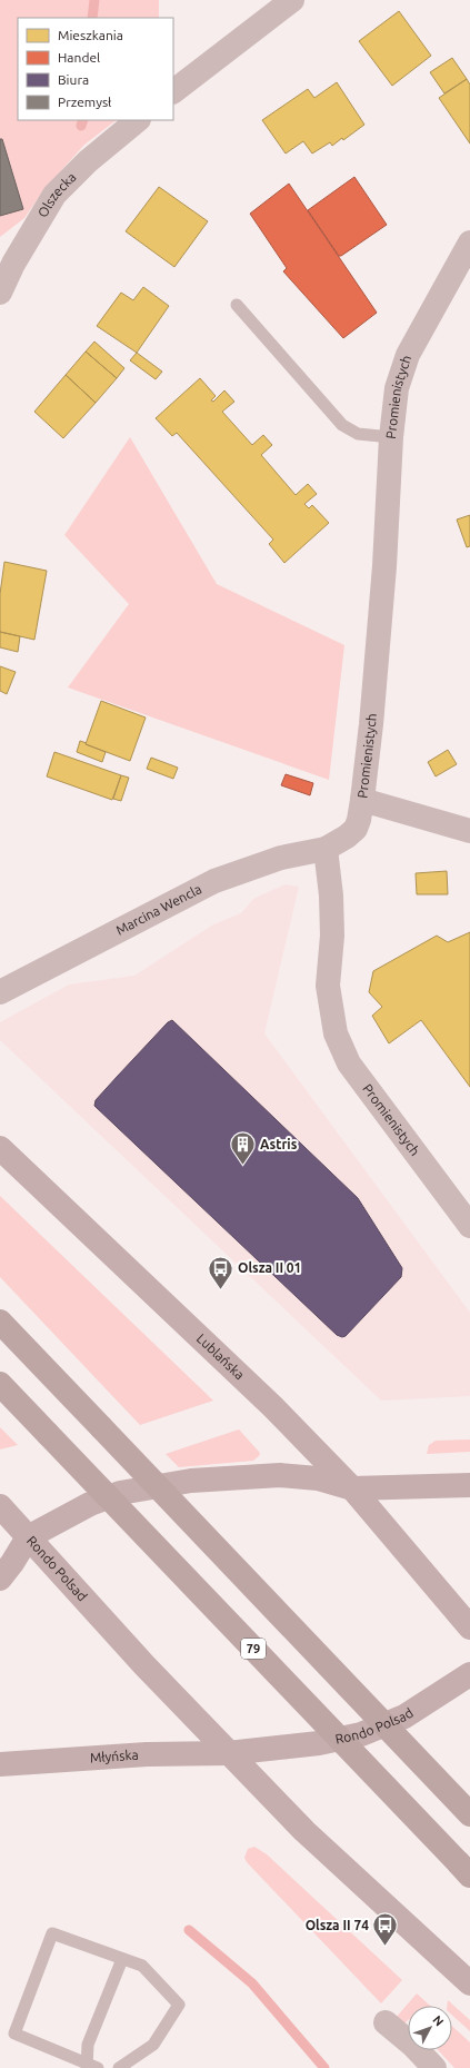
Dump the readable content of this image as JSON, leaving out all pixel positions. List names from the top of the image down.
{
  "streets": {
    "main road": [
      "Lublańska",
      "Rondo Polsad",
      "79",
      "Młyńska"
    ],
    "street": ["Olszecka", "Promienistych", "Marcina Wencla"]
  },
  "crossings": [
    ["Promienistych", "Marcina Wencla"],
    ["Lublańska", "Rondo Polsad"],
    ["Rondo Polsad", "Młyńska"]
  ],
  "places": {
    "building": ["Astris"],
    "bus stop": ["Olsza II 01", "Olsza II 74"]
  },
  "legend": [
    "Mieszkania",
    "Handel",
    "Biura",
    "Przemysł"
  ],
  "north": "top right"
}
